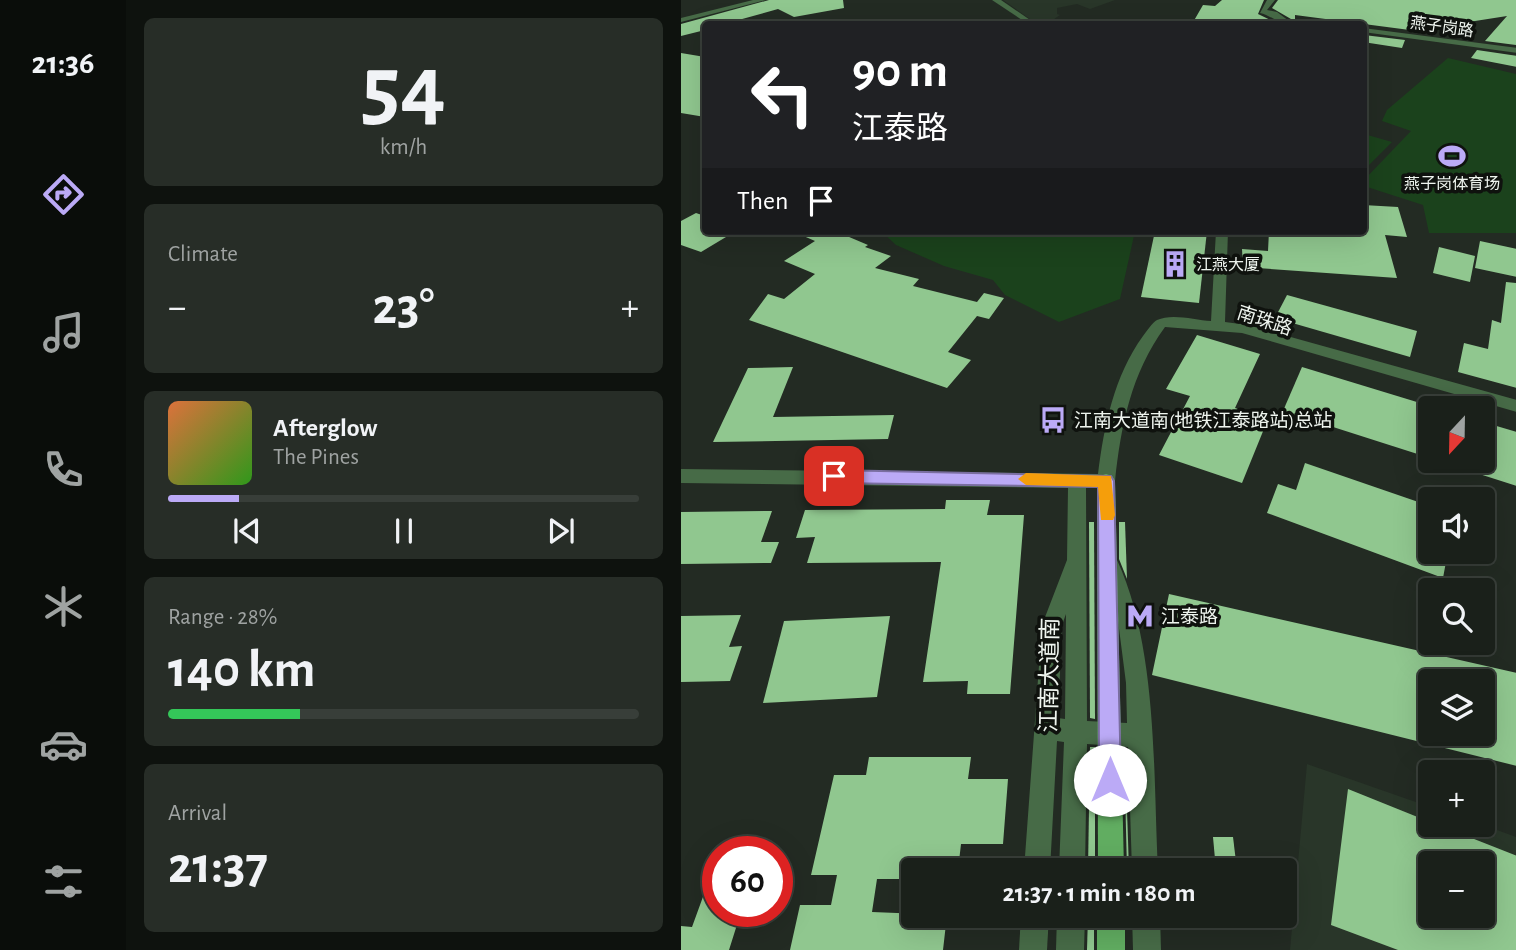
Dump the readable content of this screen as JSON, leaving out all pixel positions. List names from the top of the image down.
{
  "streets": {
    "street": ["燕子岗路", "南珠路", "江南大道南"]
  },
  "places": {
    "sports": ["燕子岗体育场"],
    "building": ["江燕大厦"],
    "bus stop": ["江南大道南(地铁江泰路站)总站"],
    "metro station": ["江泰路"]
  },
  "north": "bottom",
  "page": {
    "tabs": "21:36",
    "tile": [
      ["54", "km/h"],
      "Climate",
      ["Range · 28%", "140 km"],
      ["Arrival", "21:37"]
    ],
    "turn": ["90 m", "江泰路"],
    "then": "Then",
    "heat": ["−", "23°", "+"],
    "map_buttons": ["+", "−"],
    "song": ["Afterglow", "The Pines"],
    "limit": "60",
    "trip": "21:37 · 1 min · 180 m"
  }
}
